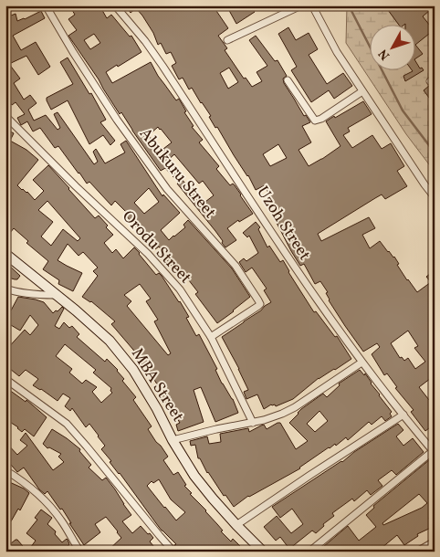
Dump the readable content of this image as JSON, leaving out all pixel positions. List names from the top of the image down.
{
  "streets": {
    "street": [
      "Abukuru Street",
      "Uzoh Street",
      "Orodu Street",
      "MBA Street"
    ]
  },
  "crossings": [
    ["Abukuru Street", "Orodu Street"]
  ],
  "north": "bottom left"
}
